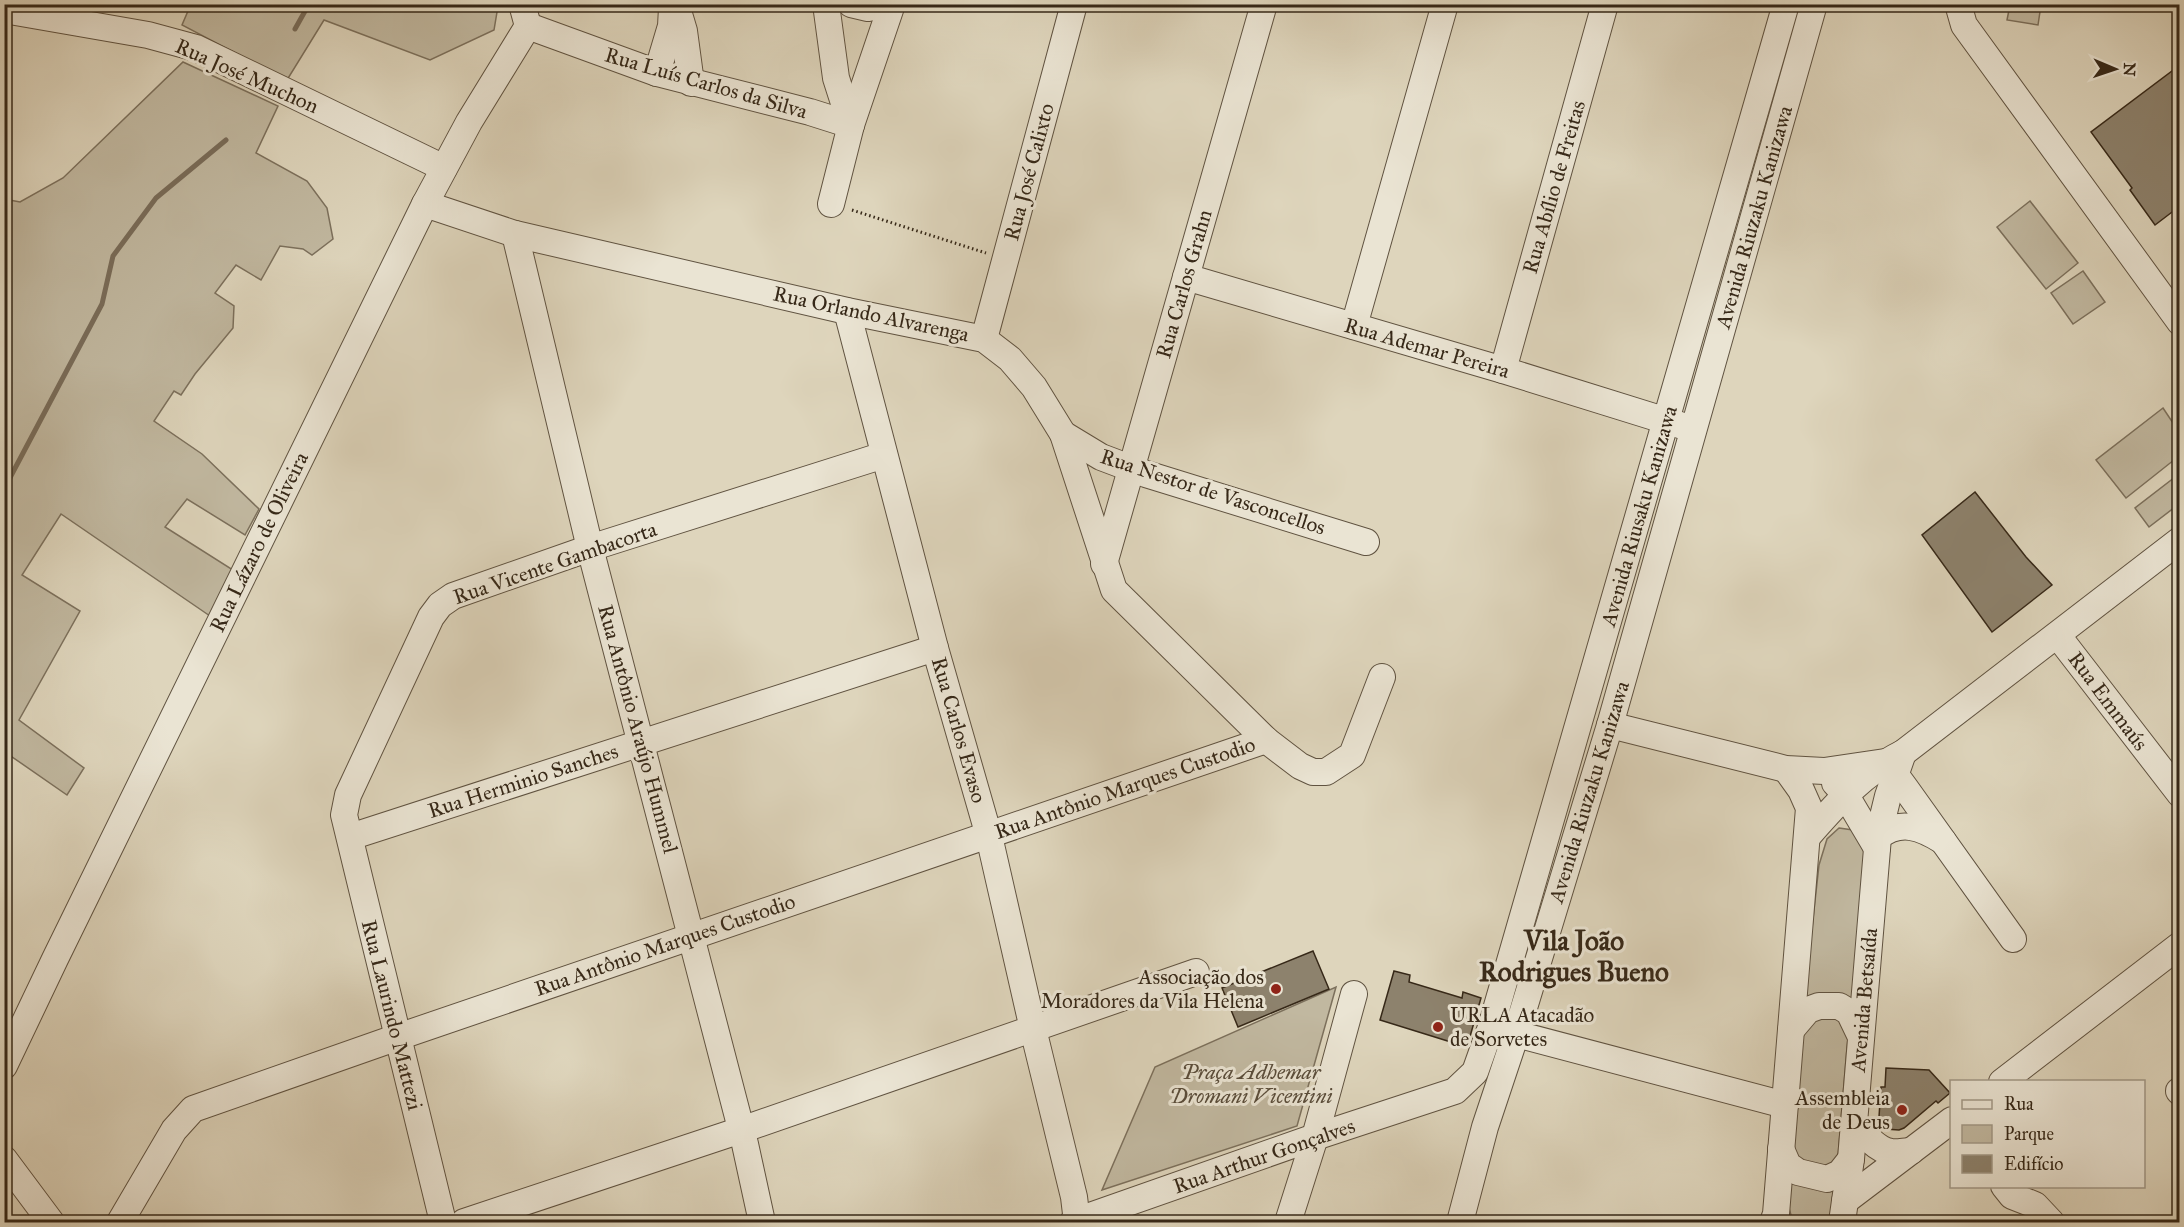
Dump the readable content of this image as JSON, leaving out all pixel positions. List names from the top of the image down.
{
  "streets": {
    "street": [
      "Rua José Muchon",
      "Rua Luís Carlos da Silva",
      "Rua José Calixto",
      "Rua Abílio de Freitas",
      "Avenida Riuzaku Kanizawa",
      "Rua Carlos Grahn",
      "Rua Orlando Alvarenga",
      "Rua Ademar Pereira",
      "Rua Nestor de Vasconcellos",
      "Avenida Riusaku Kanizawa",
      "Rua Lázaro de Oliveira",
      "Rua Vicente Gambacorta",
      "Rua Emmaús",
      "Rua Antônio Araújo Hummel",
      "Rua Carlos Evaso",
      "Rua Herminio Sanches",
      "Rua Antônio Marques Custodio",
      "Avenida Betsaída",
      "Rua Laurindo Mattezi",
      "Rua Arthur Gonçalves"
    ]
  },
  "crossings": [
    ["Rua José Muchon", "Rua Lázaro de Oliveira"],
    ["Rua Luís Carlos da Silva", "Rua Lázaro de Oliveira"],
    ["Rua José Calixto", "Rua Orlando Alvarenga"],
    ["Rua Abílio de Freitas", "Rua Ademar Pereira"],
    ["Rua Carlos Grahn", "Rua Orlando Alvarenga"],
    ["Rua Carlos Grahn", "Rua Ademar Pereira"],
    ["Rua Carlos Grahn", "Rua Nestor de Vasconcellos"],
    ["Rua Orlando Alvarenga", "Rua Nestor de Vasconcellos"],
    ["Rua Orlando Alvarenga", "Rua Lázaro de Oliveira"],
    ["Rua Orlando Alvarenga", "Rua Antônio Araújo Hummel"],
    ["Rua Orlando Alvarenga", "Rua Carlos Evaso"],
    ["Rua Orlando Alvarenga", "Rua Antônio Marques Custodio"],
    ["Rua Ademar Pereira", "Avenida Riusaku Kanizawa"],
    ["Avenida Riusaku Kanizawa", "Rua Arthur Gonçalves"],
    ["Rua Vicente Gambacorta", "Rua Antônio Araújo Hummel"],
    ["Rua Vicente Gambacorta", "Rua Carlos Evaso"],
    ["Rua Vicente Gambacorta", "Rua Laurindo Mattezi"],
    ["Rua Antônio Araújo Hummel", "Rua Herminio Sanches"],
    ["Rua Antônio Araújo Hummel", "Rua Antônio Marques Custodio"],
    ["Rua Carlos Evaso", "Rua Herminio Sanches"],
    ["Rua Carlos Evaso", "Rua Antônio Marques Custodio"],
    ["Rua Carlos Evaso", "Rua Arthur Gonçalves"],
    ["Rua Herminio Sanches", "Rua Laurindo Mattezi"],
    ["Rua Antônio Marques Custodio", "Rua Laurindo Mattezi"]
  ],
  "districts": ["Vila João Rodrigues Bueno"],
  "parks": ["Praça Adhemar Dromani Vicentini"],
  "places": ["Associação dos Moradores da Vila Helena", "URLA Atacadão de Sorvetes", "Assembleia de Deus"],
  "legend": ["Rua", "Parque", "Edifício"],
  "north": "right"
}
